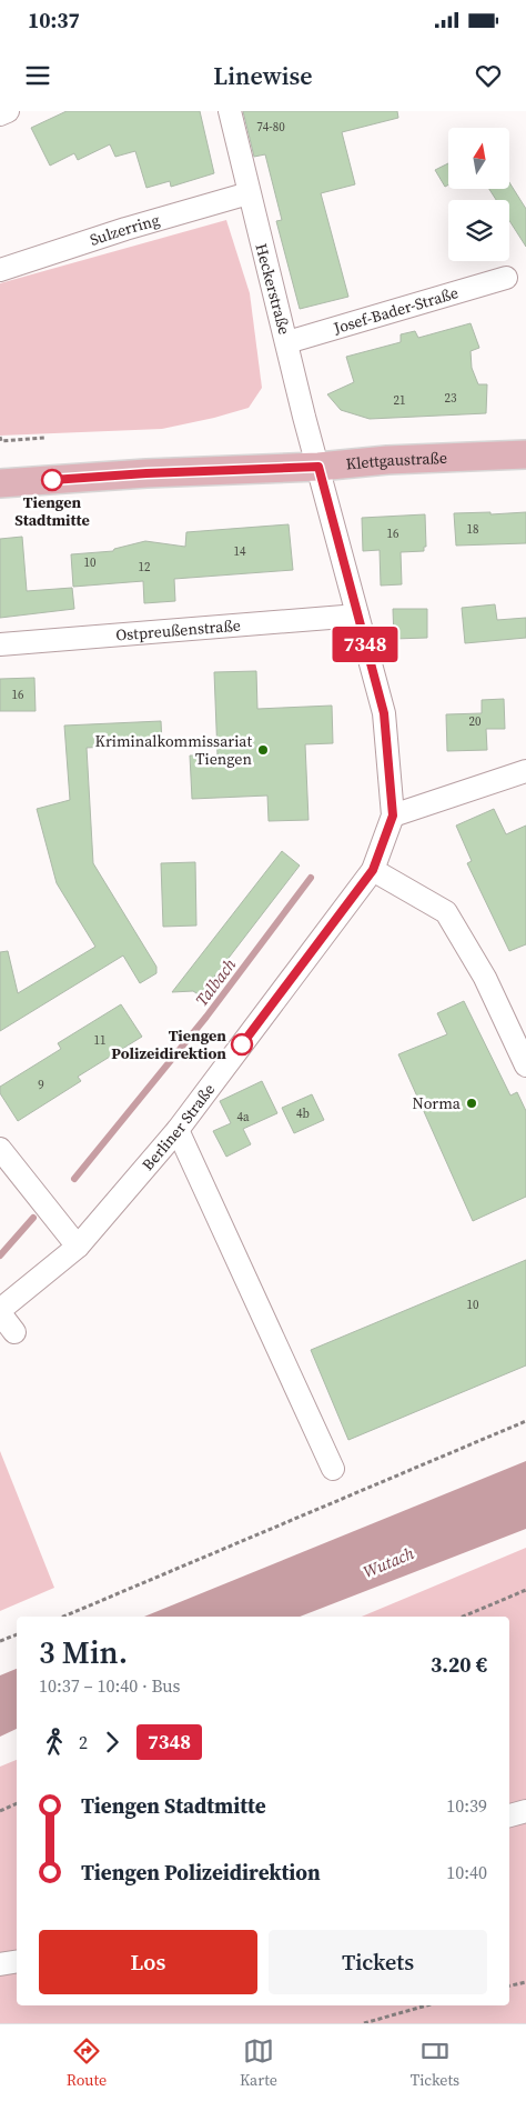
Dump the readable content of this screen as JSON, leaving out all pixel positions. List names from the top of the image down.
{
  "streets": {
    "main road": ["Klettgaustraße"],
    "street": [
      "Sulzerring",
      "Heckerstraße",
      "Josef-Bader-Straße",
      "Ostpreußenstraße",
      "Berliner Straße"
    ]
  },
  "crossings": [
    ["Sulzerring", "Heckerstraße"],
    ["Heckerstraße", "Josef-Bader-Straße"],
    ["Heckerstraße", "Klettgaustraße"],
    ["Heckerstraße", "Berliner Straße"],
    ["Klettgaustraße", "Berliner Straße"],
    ["Ostpreußenstraße", "Berliner Straße"]
  ],
  "water": ["Talbach", "Wutach"],
  "places": [
    "Tiengen Stadtmitte",
    "Kriminalkommissariat Tiengen",
    "Tiengen Polizeidirektion",
    "Norma"
  ],
  "lines": ["bus line 7348"],
  "house_numbers": [
    "74-80",
    "23",
    "21",
    "18",
    "16",
    "14",
    "10",
    "12",
    "16",
    "20",
    "11",
    "9",
    "4b",
    "4a",
    "10"
  ],
  "north": "top",
  "page": {
    "status": "10:37",
    "header": "Linewise",
    "on_map": "7348",
    "heading": ["3 Min.", "10:37 – 10:40 · Bus", "3.20 €"],
    "legs": ["2", "7348"],
    "list": [
      {
        "name": "Tiengen Stadtmitte",
        "value": "10:39"
      },
      {
        "name": "Tiengen Polizeidirektion",
        "value": "10:40"
      }
    ],
    "buttons": ["Los", "Tickets"],
    "tabs": ["Route", "Karte", "Tickets"]
  }
}
